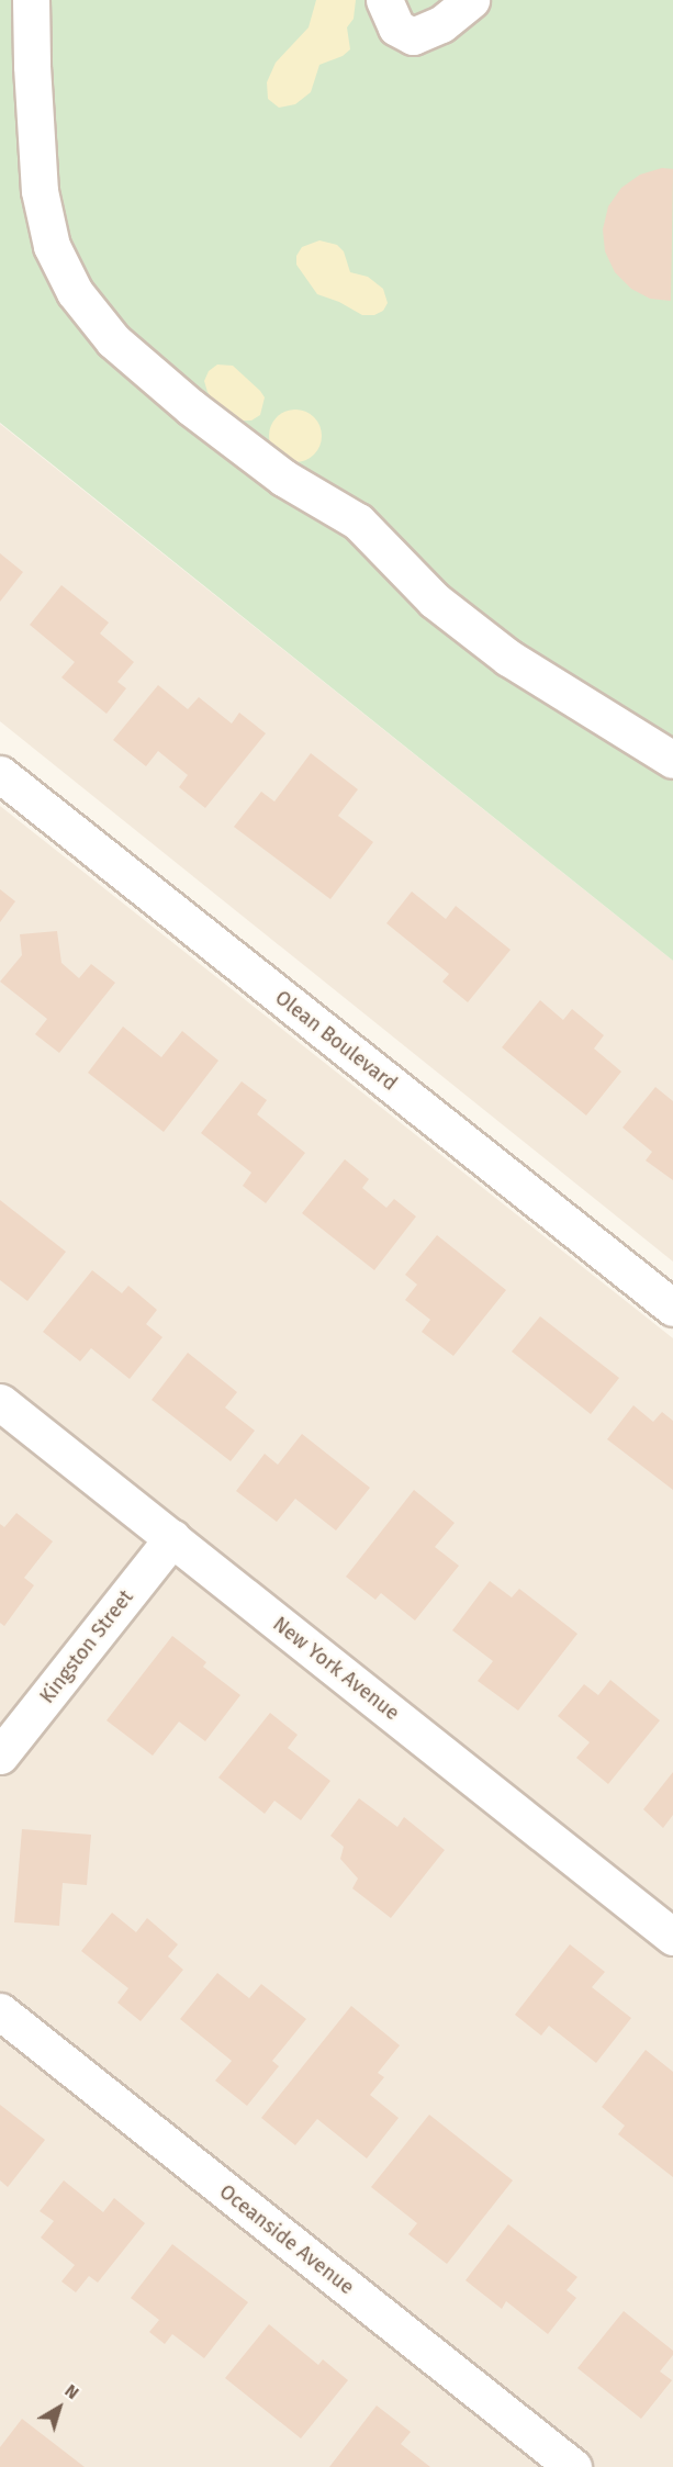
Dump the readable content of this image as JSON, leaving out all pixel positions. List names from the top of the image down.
{
  "streets": {
    "street": [
      "Olean Boulevard",
      "Kingston Street",
      "New York Avenue",
      "Oceanside Avenue"
    ]
  },
  "crossings": [
    ["Kingston Street", "New York Avenue"]
  ],
  "north": "top right"
}
